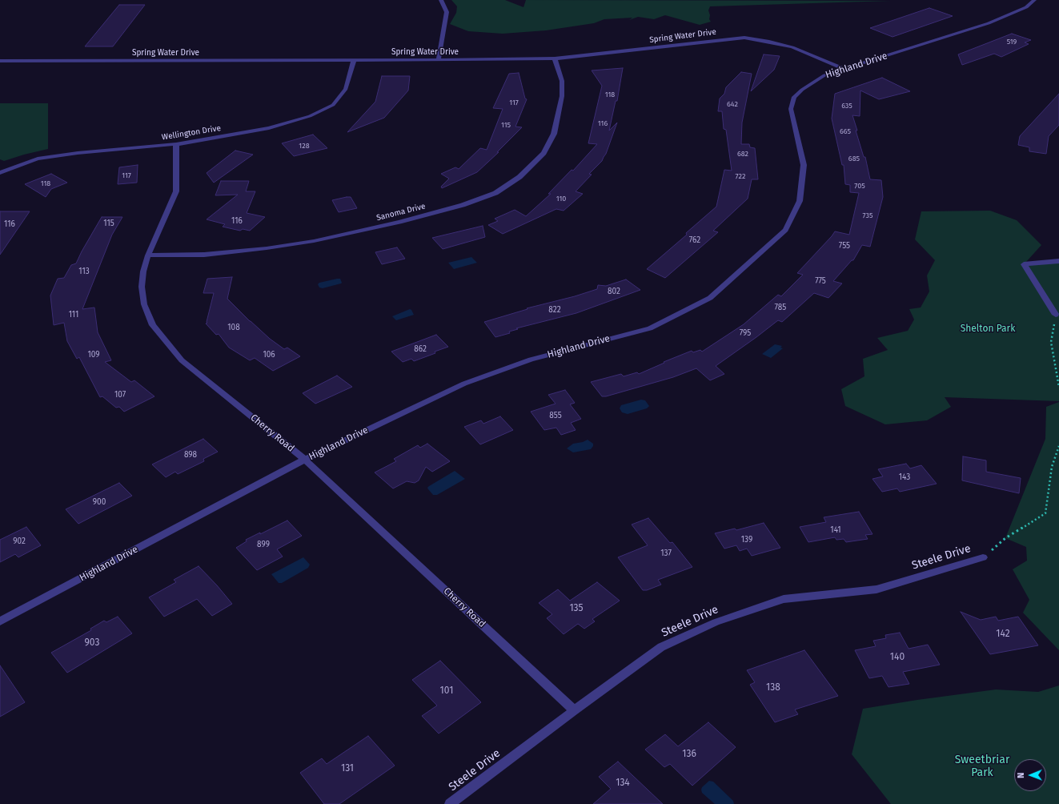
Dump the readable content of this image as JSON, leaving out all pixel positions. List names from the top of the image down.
{
  "streets": {
    "street": [
      "Spring Water Drive",
      "Highland Drive",
      "Wellington Drive",
      "Sanoma Drive",
      "Cherry Road",
      "Steele Drive"
    ]
  },
  "crossings": [
    ["Spring Water Drive", "Highland Drive"],
    ["Spring Water Drive", "Wellington Drive"],
    ["Spring Water Drive", "Sanoma Drive"],
    ["Highland Drive", "Cherry Road"],
    ["Wellington Drive", "Cherry Road"],
    ["Sanoma Drive", "Cherry Road"],
    ["Cherry Road", "Steele Drive"]
  ],
  "parks": ["Shelton Park", "Sweetbriar Park"],
  "house_numbers": [
    "519",
    "118",
    "117",
    "642",
    "635",
    "116",
    "115",
    "665",
    "128",
    "682",
    "685",
    "117",
    "722",
    "118",
    "705",
    "110",
    "735",
    "116",
    "115",
    "116",
    "762",
    "755",
    "113",
    "775",
    "802",
    "785",
    "822",
    "111",
    "108",
    "795",
    "862",
    "109",
    "106",
    "107",
    "855",
    "898",
    "143",
    "900",
    "141",
    "139",
    "902",
    "899",
    "137",
    "135",
    "142",
    "903",
    "140",
    "138",
    "101",
    "136",
    "131",
    "134"
  ],
  "north": "left"
}
